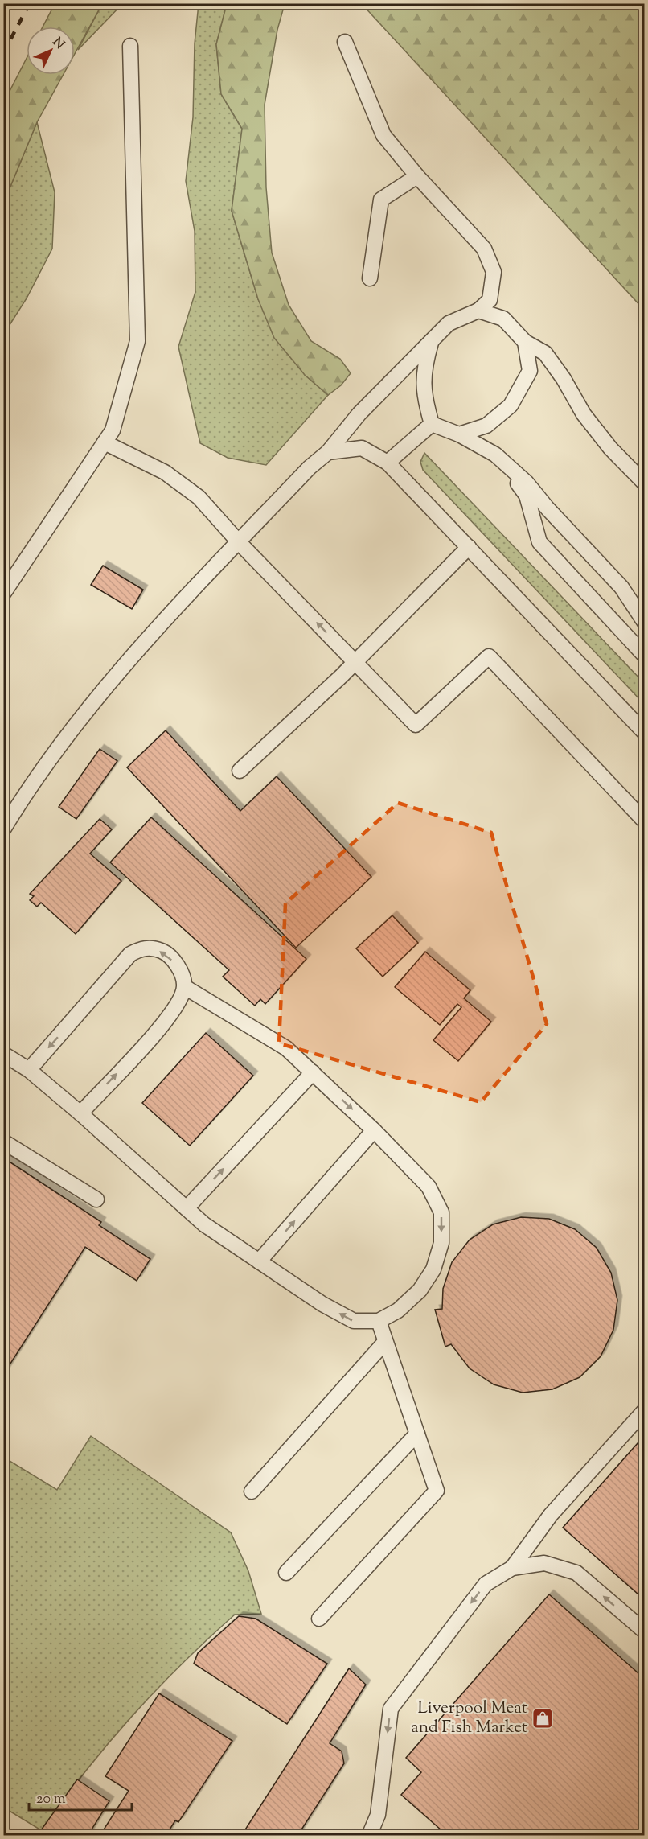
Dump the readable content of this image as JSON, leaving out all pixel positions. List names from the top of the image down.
{
  "places": {
    "shop": ["Liverpool Meat and Fish Market"]
  },
  "scale_bar": "20 m",
  "north": "top right"
}
